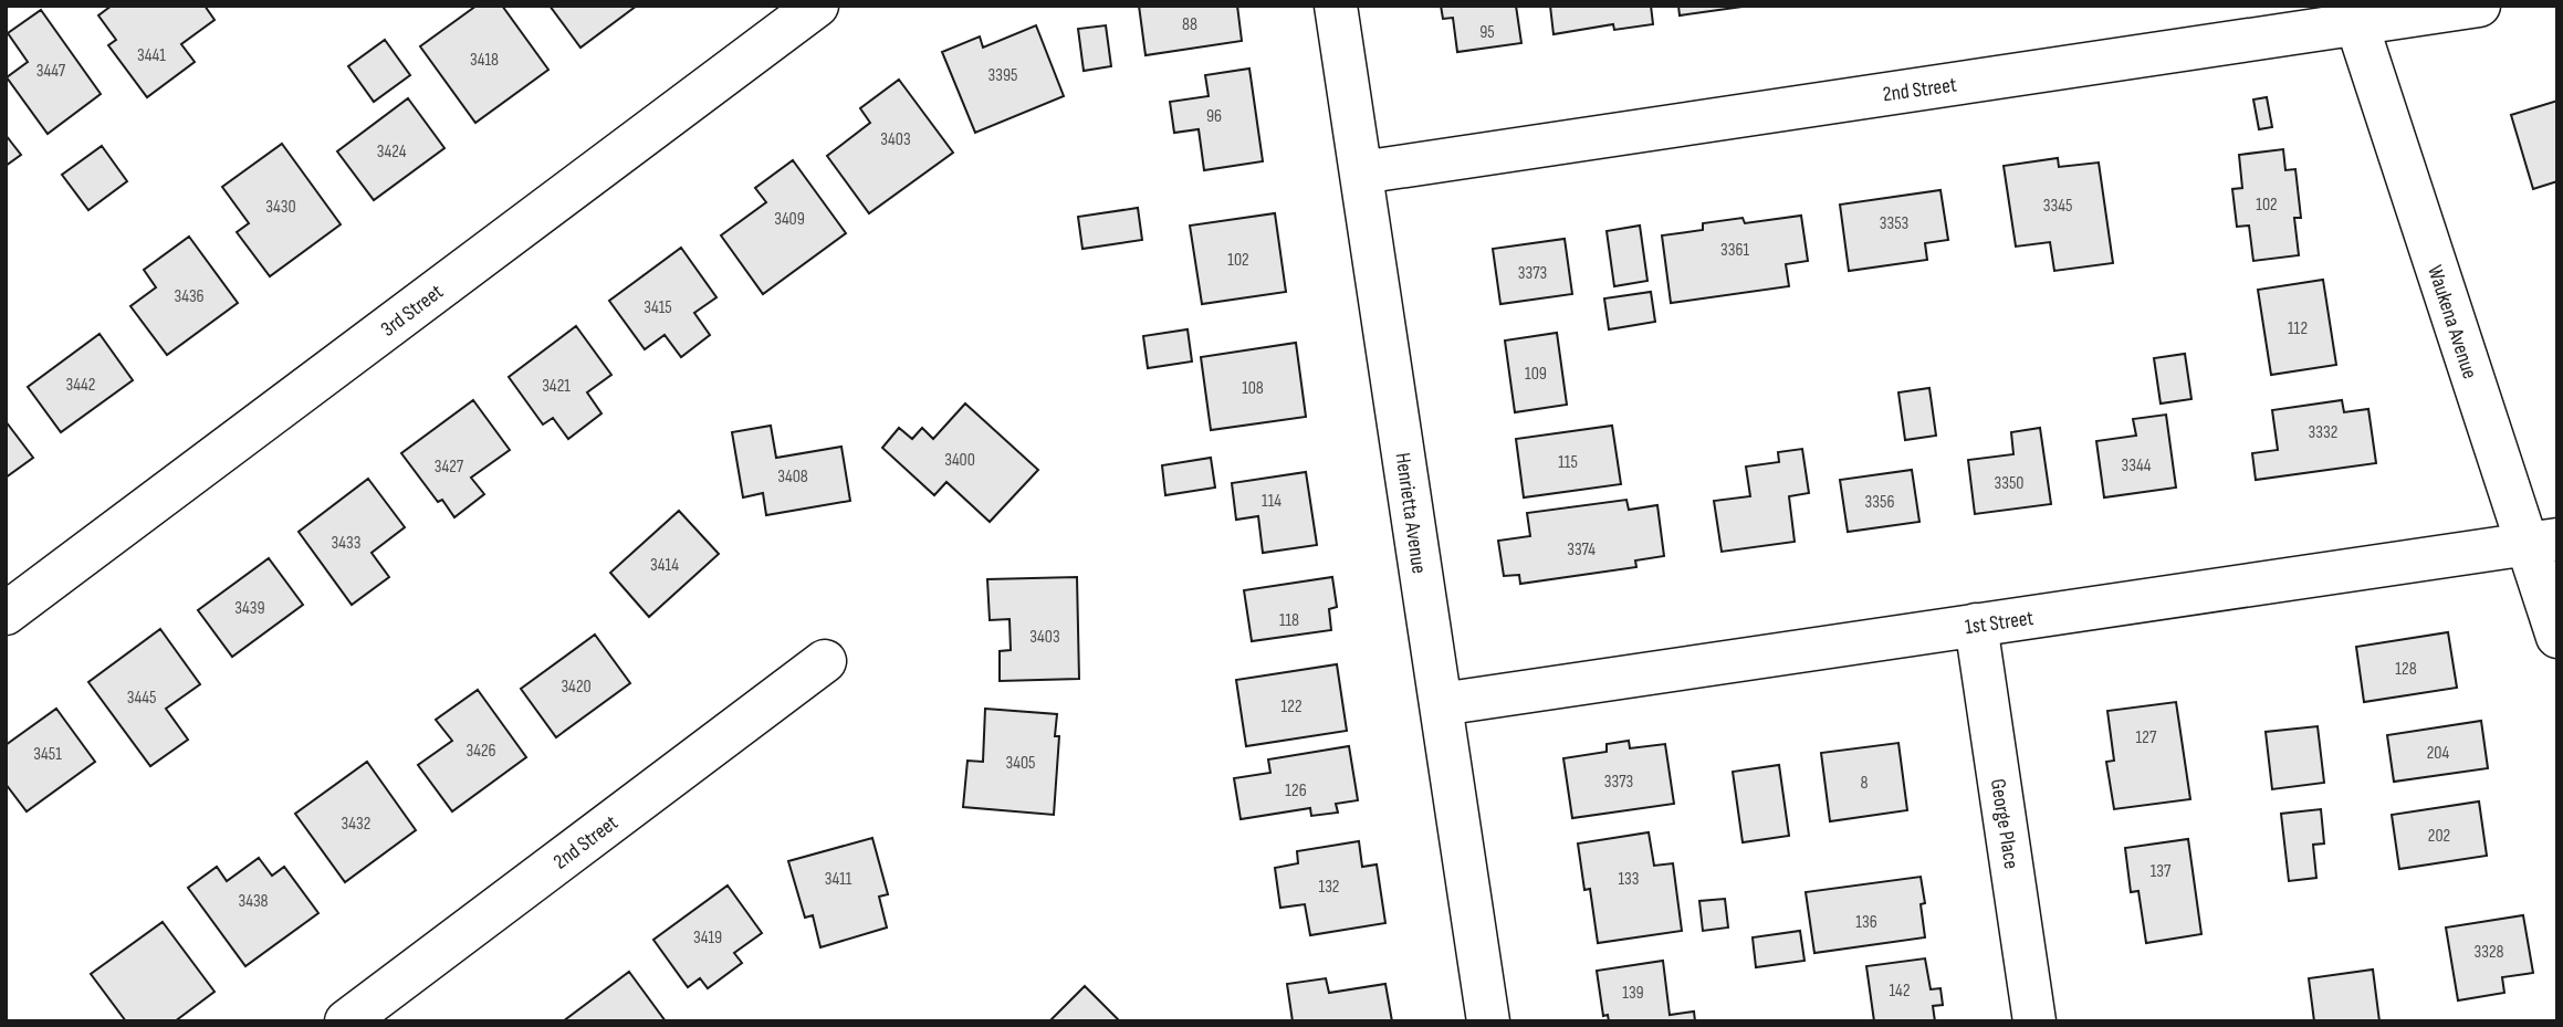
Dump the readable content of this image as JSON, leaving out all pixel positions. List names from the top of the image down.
{
  "streets": {
    "street": [
      "2nd Street",
      "3rd Street",
      "Waukena Avenue",
      "Henrietta Avenue",
      "1st Street",
      "George Place"
    ]
  },
  "crossings": [
    ["2nd Street", "Waukena Avenue"],
    ["2nd Street", "Henrietta Avenue"],
    ["Waukena Avenue", "1st Street"],
    ["Henrietta Avenue", "1st Street"],
    ["1st Street", "George Place"]
  ],
  "house_numbers": [
    "88",
    "95",
    "3441",
    "3418",
    "3447",
    "3395",
    "96",
    "3403",
    "3424",
    "102",
    "3345",
    "3430",
    "3409",
    "3353",
    "3361",
    "102",
    "3373",
    "3436",
    "3415",
    "112",
    "109",
    "3442",
    "3421",
    "108",
    "3332",
    "3400",
    "115",
    "3344",
    "3427",
    "3408",
    "3350",
    "114",
    "3356",
    "3433",
    "3374",
    "3414",
    "3439",
    "118",
    "3403",
    "128",
    "3420",
    "3445",
    "122",
    "127",
    "3426",
    "204",
    "3451",
    "3405",
    "3373",
    "8",
    "126",
    "3432",
    "202",
    "137",
    "3411",
    "133",
    "132",
    "3438",
    "136",
    "3419",
    "3328",
    "142",
    "139"
  ]
}
